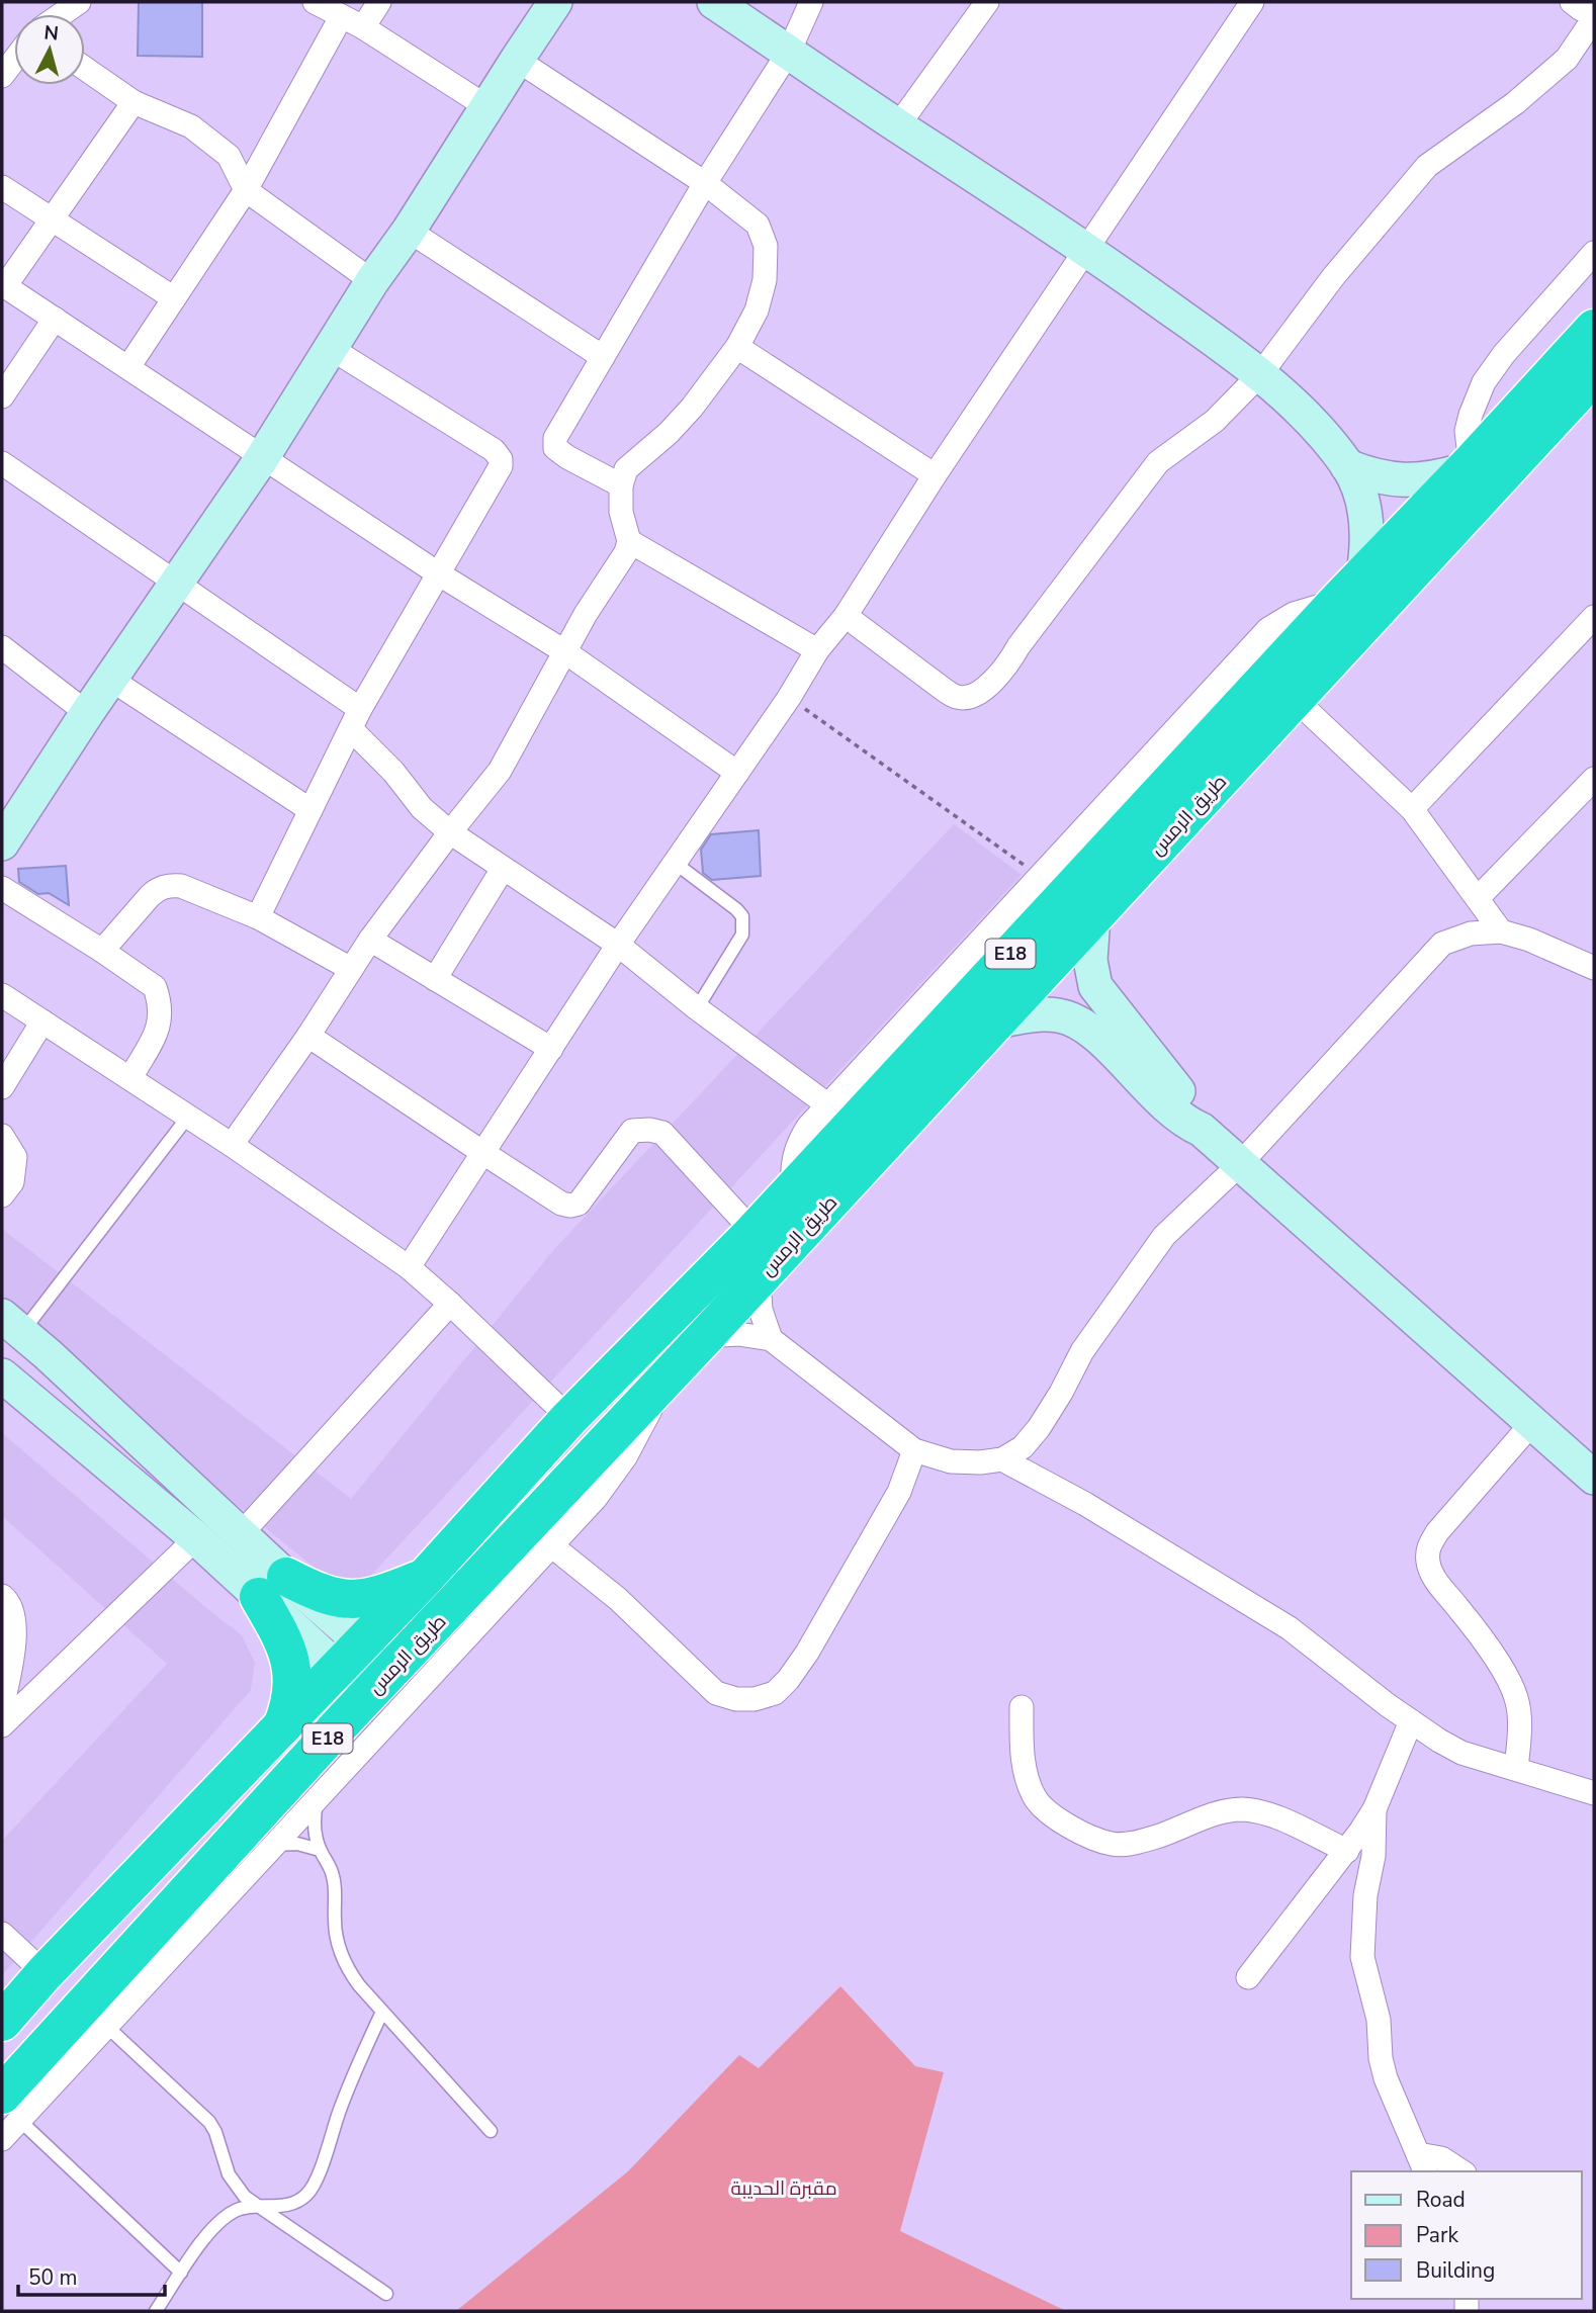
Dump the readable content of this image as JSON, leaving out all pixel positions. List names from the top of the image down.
{
  "streets": {
    "highway": ["طريق الرمس", "E18"]
  },
  "parks": ["مقبرة الحديبة"],
  "legend": ["Road", "Park", "Building"],
  "scale_bar": "50 m",
  "north": "top"
}
